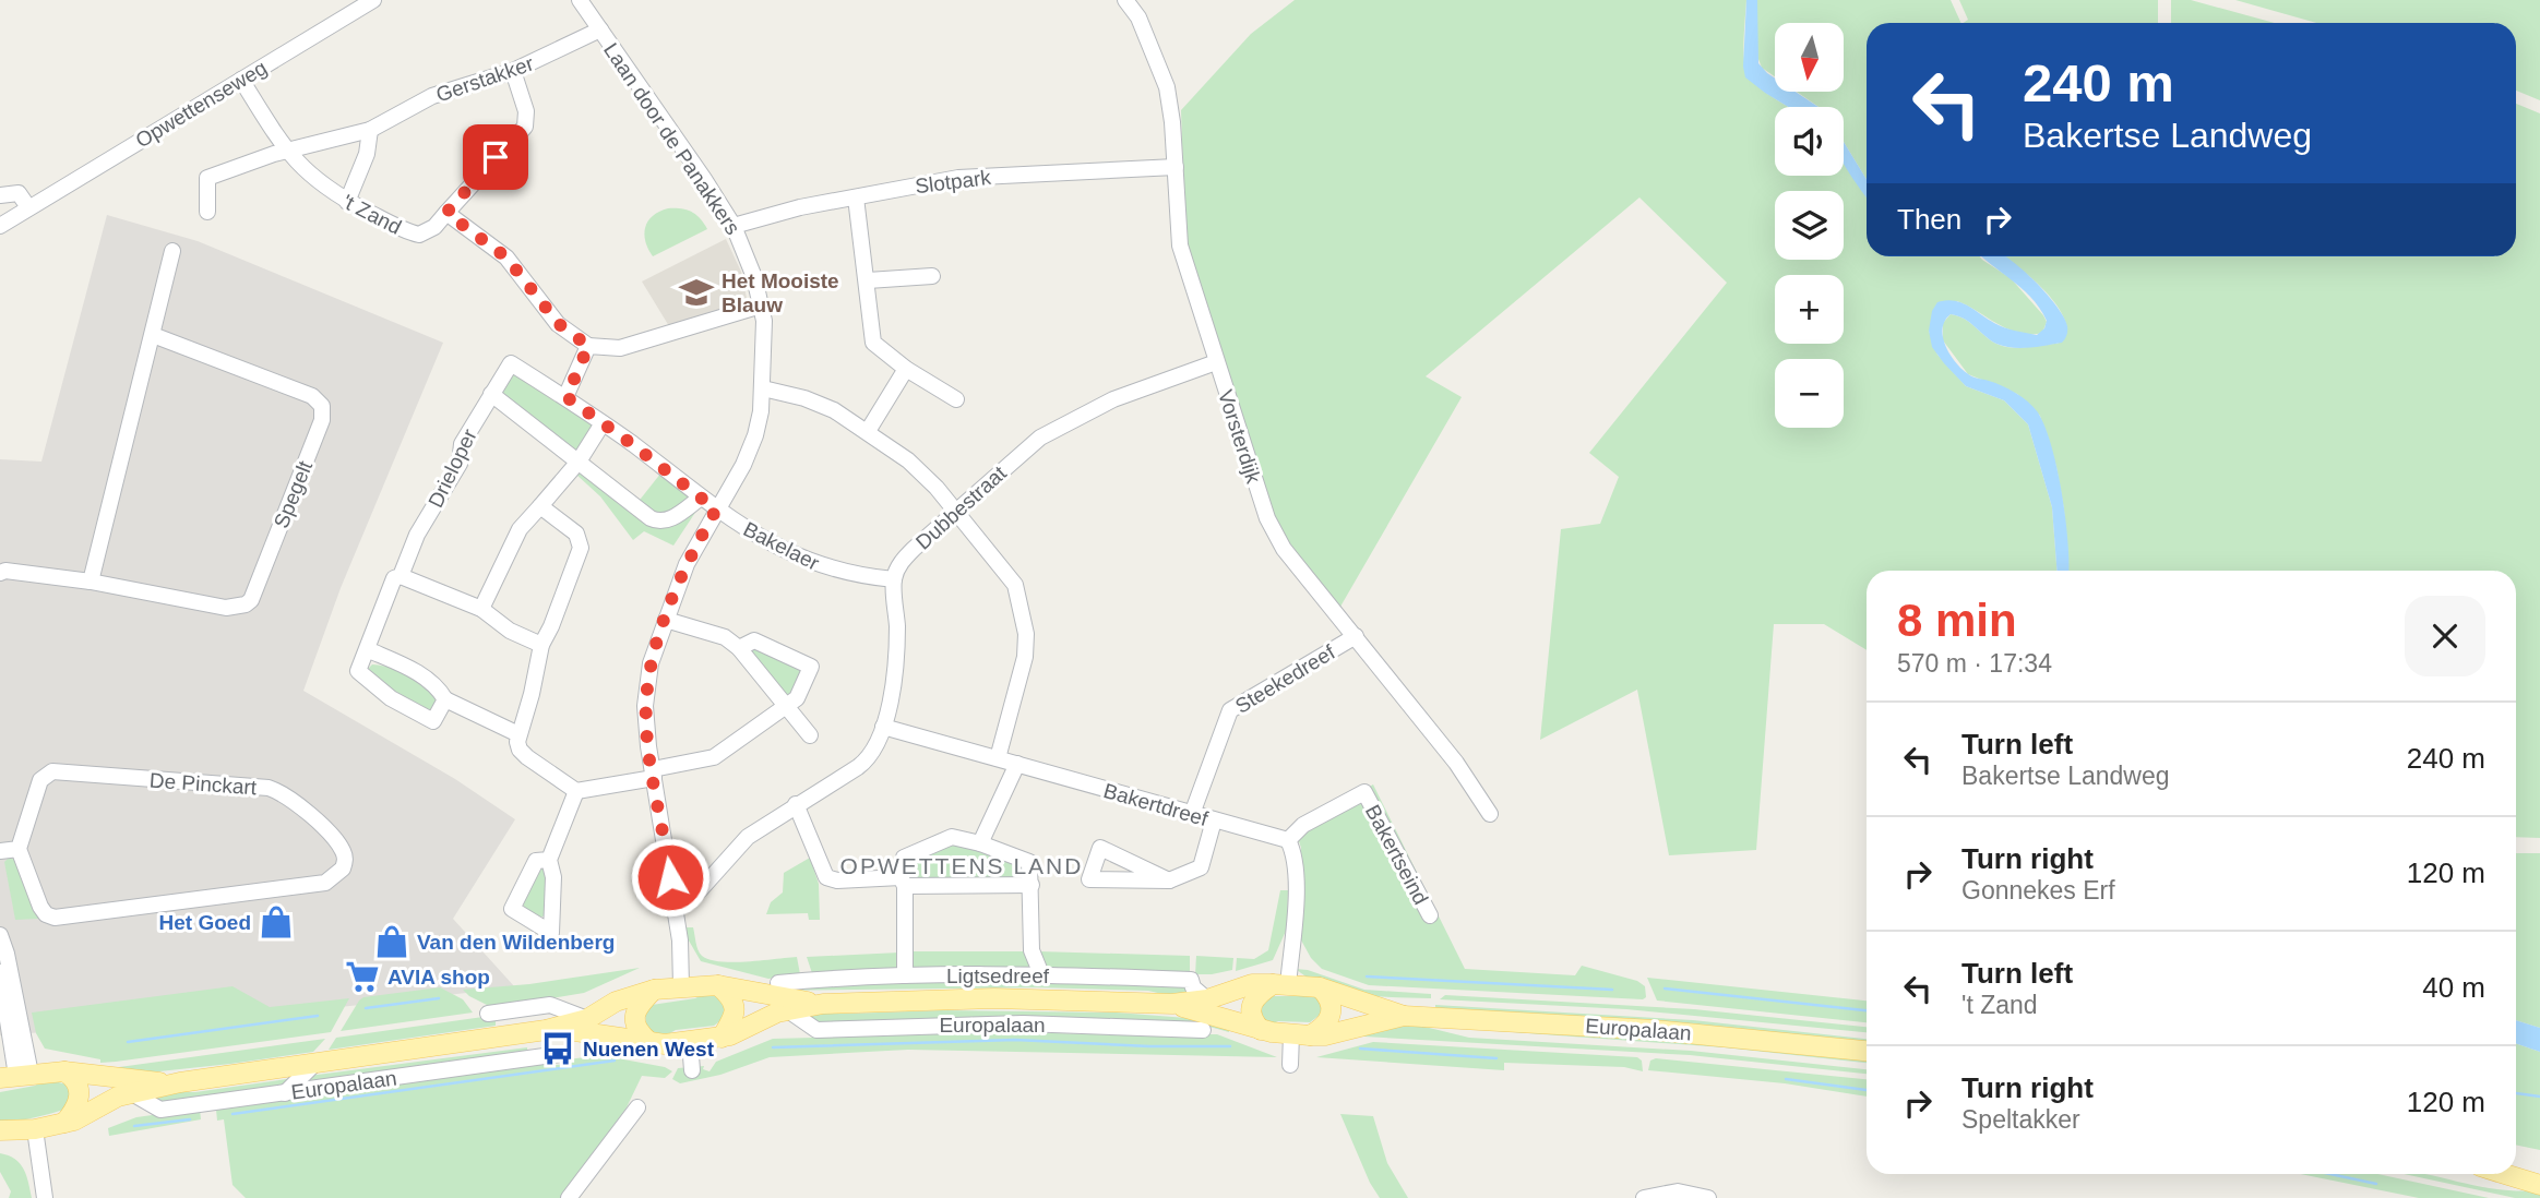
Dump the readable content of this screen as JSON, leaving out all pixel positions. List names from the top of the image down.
{
  "streets": {
    "main road": ["Europalaan"],
    "street": [
      "Gerstakker",
      "Opwettenseweg",
      "Laan door de Panakkers",
      "Slotpark",
      "'t Zand",
      "Vorsterdijk",
      "Drieloper",
      "Spegelt",
      "Dubbestraat",
      "Bakelaer",
      "Steekedreef",
      "De Pinckart",
      "Bakertdreef",
      "Bakertseind",
      "Ligtsedreef"
    ]
  },
  "crossings": [
    ["Gerstakker", "Laan door de Panakkers"],
    ["Gerstakker", "'t Zand"],
    ["Opwettenseweg", "'t Zand"],
    ["Laan door de Panakkers", "Slotpark"],
    ["Laan door de Panakkers", "Bakelaer"],
    ["Laan door de Panakkers", "Europalaan"],
    ["Slotpark", "Vorsterdijk"],
    ["Vorsterdijk", "Dubbestraat"],
    ["Vorsterdijk", "Steekedreef"],
    ["Drieloper", "Bakelaer"],
    ["Dubbestraat", "Bakelaer"],
    ["Steekedreef", "Bakertdreef"],
    ["Bakertdreef", "Bakertseind"],
    ["Ligtsedreef", "Europalaan"]
  ],
  "districts": ["OPWETTENS LAND"],
  "places": {
    "school or university": ["Het Mooiste Blauw"],
    "shop": ["Het Goed", "Van den Wildenberg"],
    "supermarket": ["AVIA shop"],
    "bus stop": ["Nuenen West"]
  },
  "north": "bottom",
  "page": {
    "map_buttons": ["+", "−"],
    "turn": ["240 m", "Bakertse Landweg"],
    "then": "Then",
    "heading": ["8 min", "570 m · 17:34"],
    "list": [
      {
        "name": "Turn left",
        "note": "Bakertse Landweg",
        "value": "240 m"
      },
      {
        "name": "Turn right",
        "note": "Gonnekes Erf",
        "value": "120 m"
      },
      {
        "name": "Turn left",
        "note": "'t Zand",
        "value": "40 m"
      },
      {
        "name": "Turn right",
        "note": "Speltakker",
        "value": "120 m"
      }
    ]
  }
}
